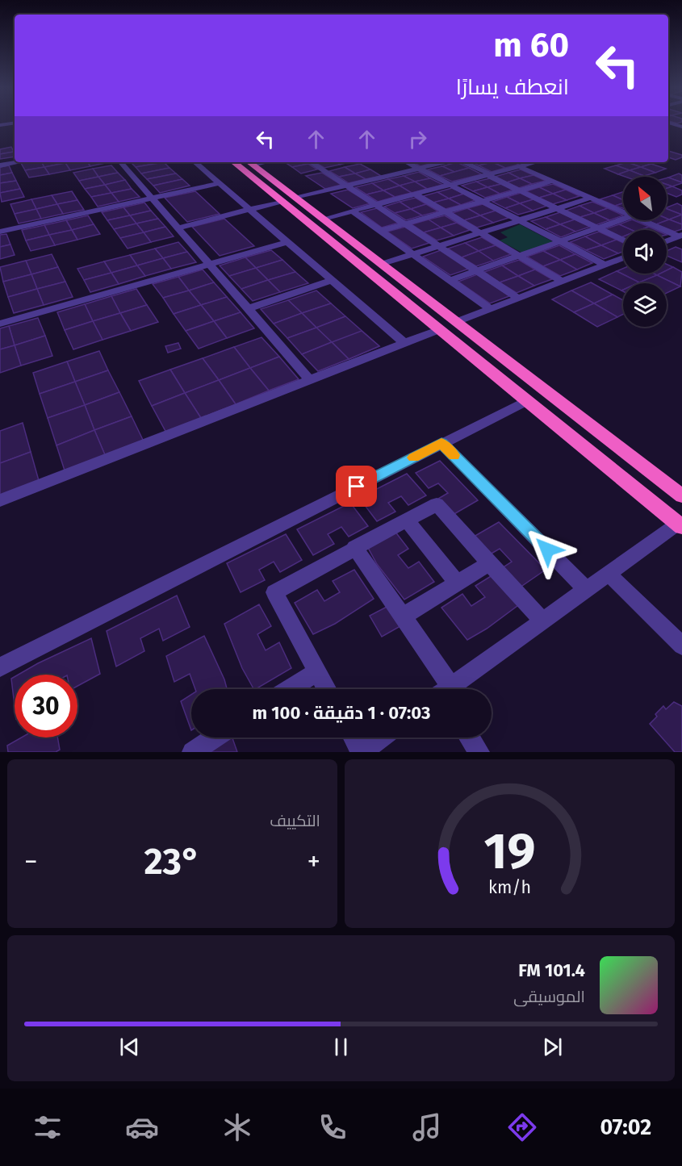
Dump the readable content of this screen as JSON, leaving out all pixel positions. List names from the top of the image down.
{
  "north": "top left",
  "page": {
    "turn": ["60 m", "انعطف يسارًا"],
    "limit": "30",
    "trip": "07:03 · 1 دقيقة · 100 m",
    "tile": "التكييف",
    "heat": ["−", "23°", "+"],
    "song": ["101.4 FM", "الموسيقى"],
    "tabs": "07:02",
    "gauge": ["19", "km/h"]
  }
}
